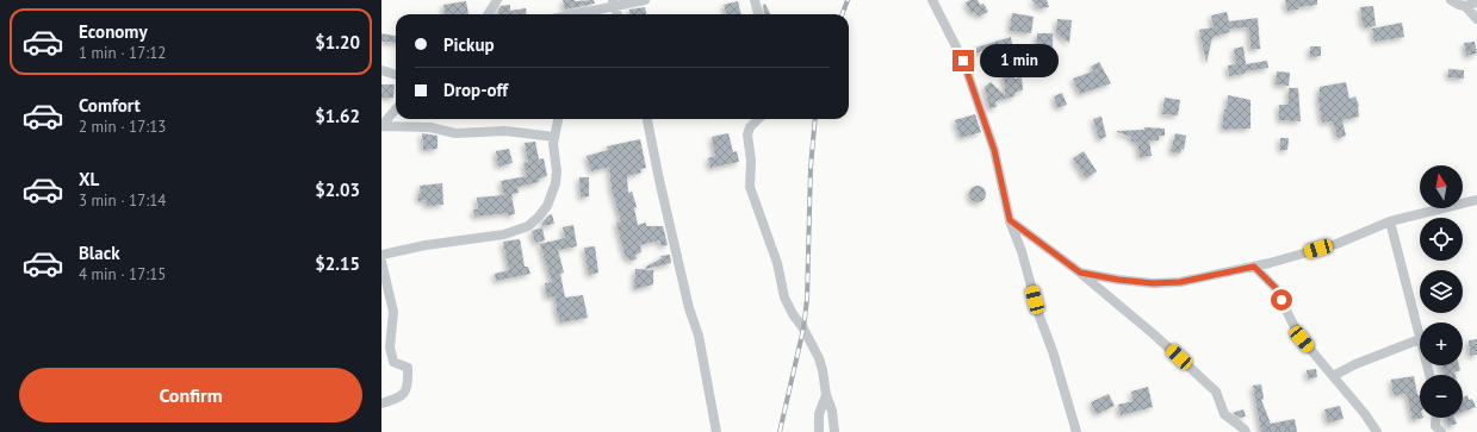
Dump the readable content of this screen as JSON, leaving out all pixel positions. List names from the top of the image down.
{
  "north": "top",
  "page": {
    "list": [
      {
        "name": "Economy",
        "note": "1 min · 17:12",
        "value": "$1.20"
      },
      {
        "name": "Comfort",
        "note": "2 min · 17:13",
        "value": "$1.62"
      },
      {
        "name": "XL",
        "note": "3 min · 17:14",
        "value": "$2.03"
      },
      {
        "name": "Black",
        "note": "4 min · 17:15",
        "value": "$2.15"
      }
    ],
    "banner": ["Pickup", "Drop-off"],
    "bubble": "1 min",
    "map_buttons": ["+", "−"],
    "buttons": "Confirm"
  }
}
